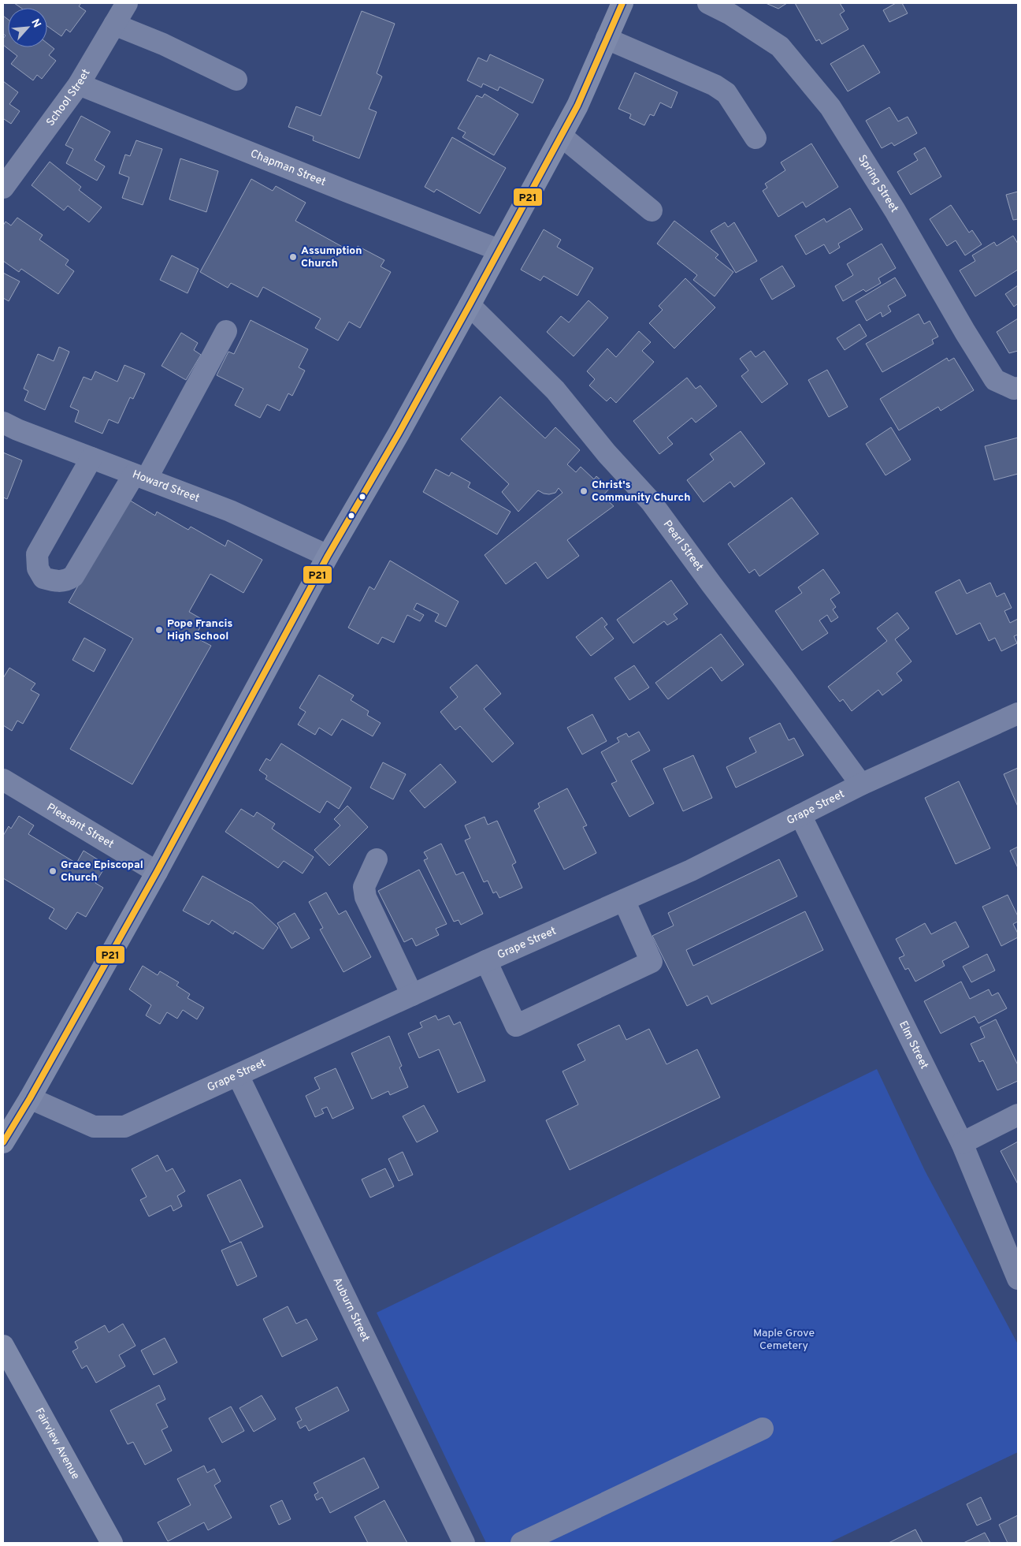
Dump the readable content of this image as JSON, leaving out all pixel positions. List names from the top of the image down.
{
  "streets": {
    "main road": ["Fairview Avenue"],
    "street": [
      "School Street",
      "Chapman Street",
      "Spring Street",
      "Howard Street",
      "Pearl Street",
      "Grape Street",
      "Pleasant Street",
      "Elm Street",
      "Auburn Street"
    ]
  },
  "crossings": [
    ["School Street", "Chapman Street"],
    ["Pearl Street", "Grape Street"],
    ["Grape Street", "Elm Street"],
    ["Grape Street", "Auburn Street"]
  ],
  "parks": ["Maple Grove Cemetery"],
  "places": [
    "Assumption Church",
    "Christ's Community Church",
    "Pope Francis High School",
    "Grace Episcopal Church"
  ],
  "lines": ["transit line P21"],
  "north": "top right"
}
